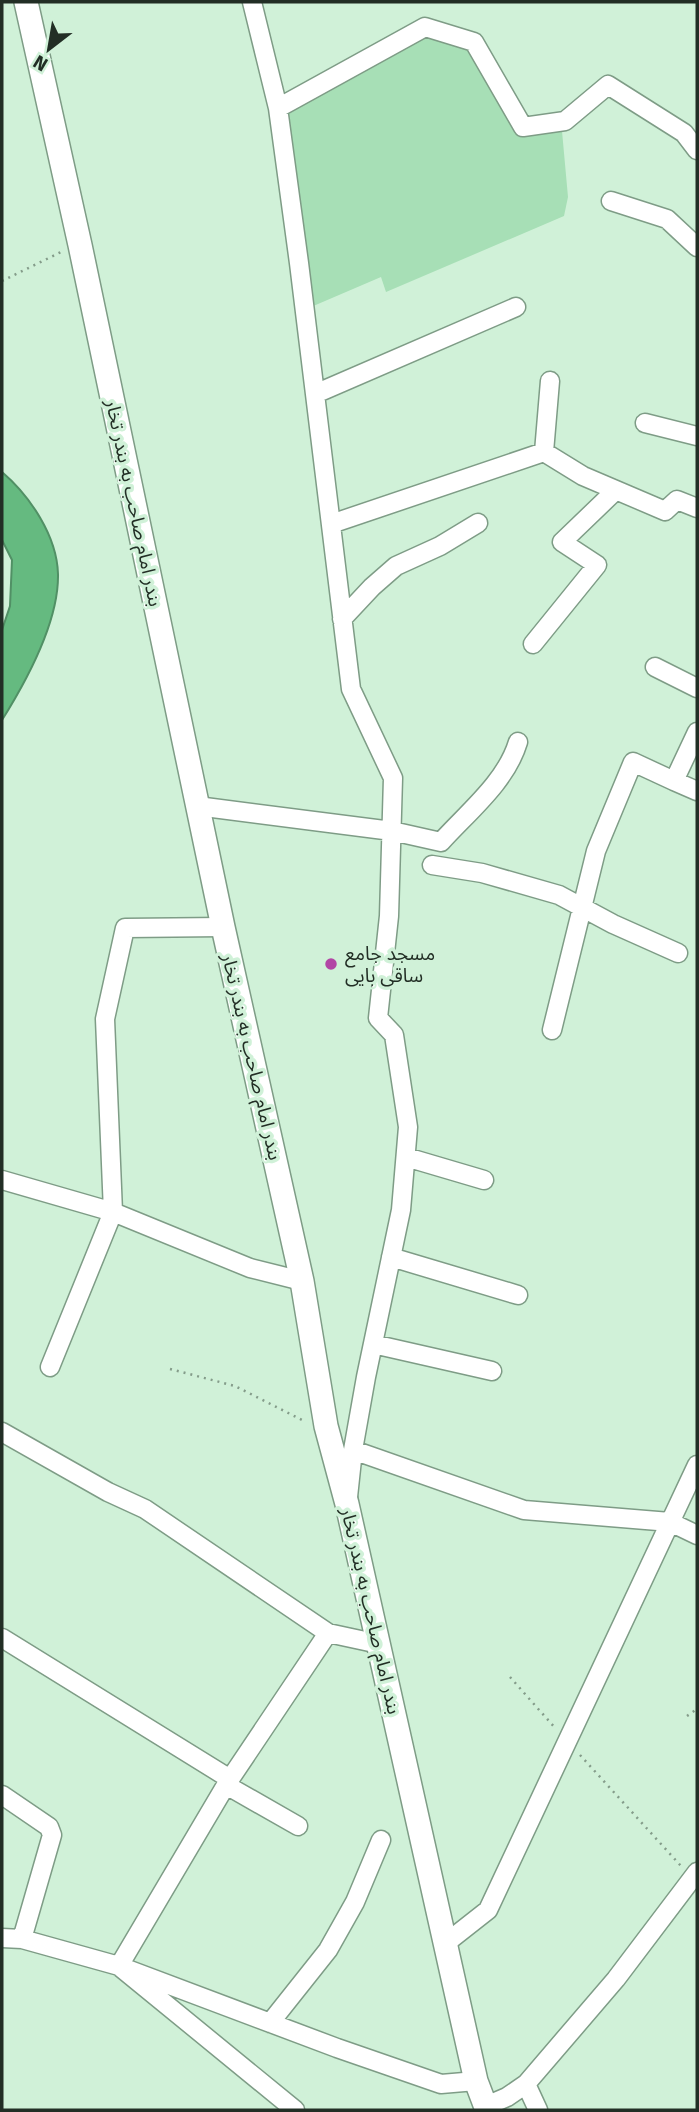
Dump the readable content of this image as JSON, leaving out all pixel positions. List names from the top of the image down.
{
  "streets": {
    "main road": ["بندر امام صاحب به بندر تخار"]
  },
  "places": ["مسجد جامع ساقی بایی"],
  "north": "bottom left"
}
